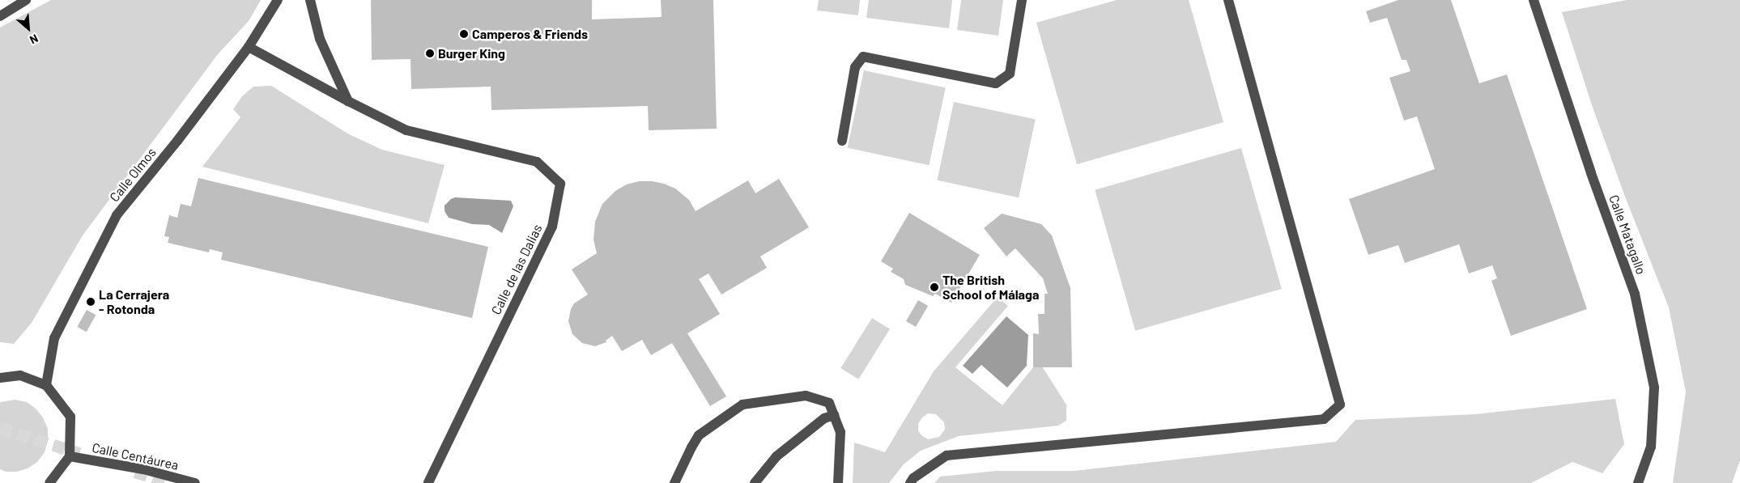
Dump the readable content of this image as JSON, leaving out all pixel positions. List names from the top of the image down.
{
  "streets": {
    "street": [
      "Calle Olmos",
      "Calle Matagallo",
      "Calle de las Dalias",
      "Calle Centáurea"
    ]
  },
  "crossings": [
    ["Calle Olmos", "Calle de las Dalias"]
  ],
  "places": [
    "Camperos & Friends",
    "Burger King",
    "The British School of Málaga",
    "La Cerrajera - Rotonda"
  ],
  "north": "bottom right"
}
